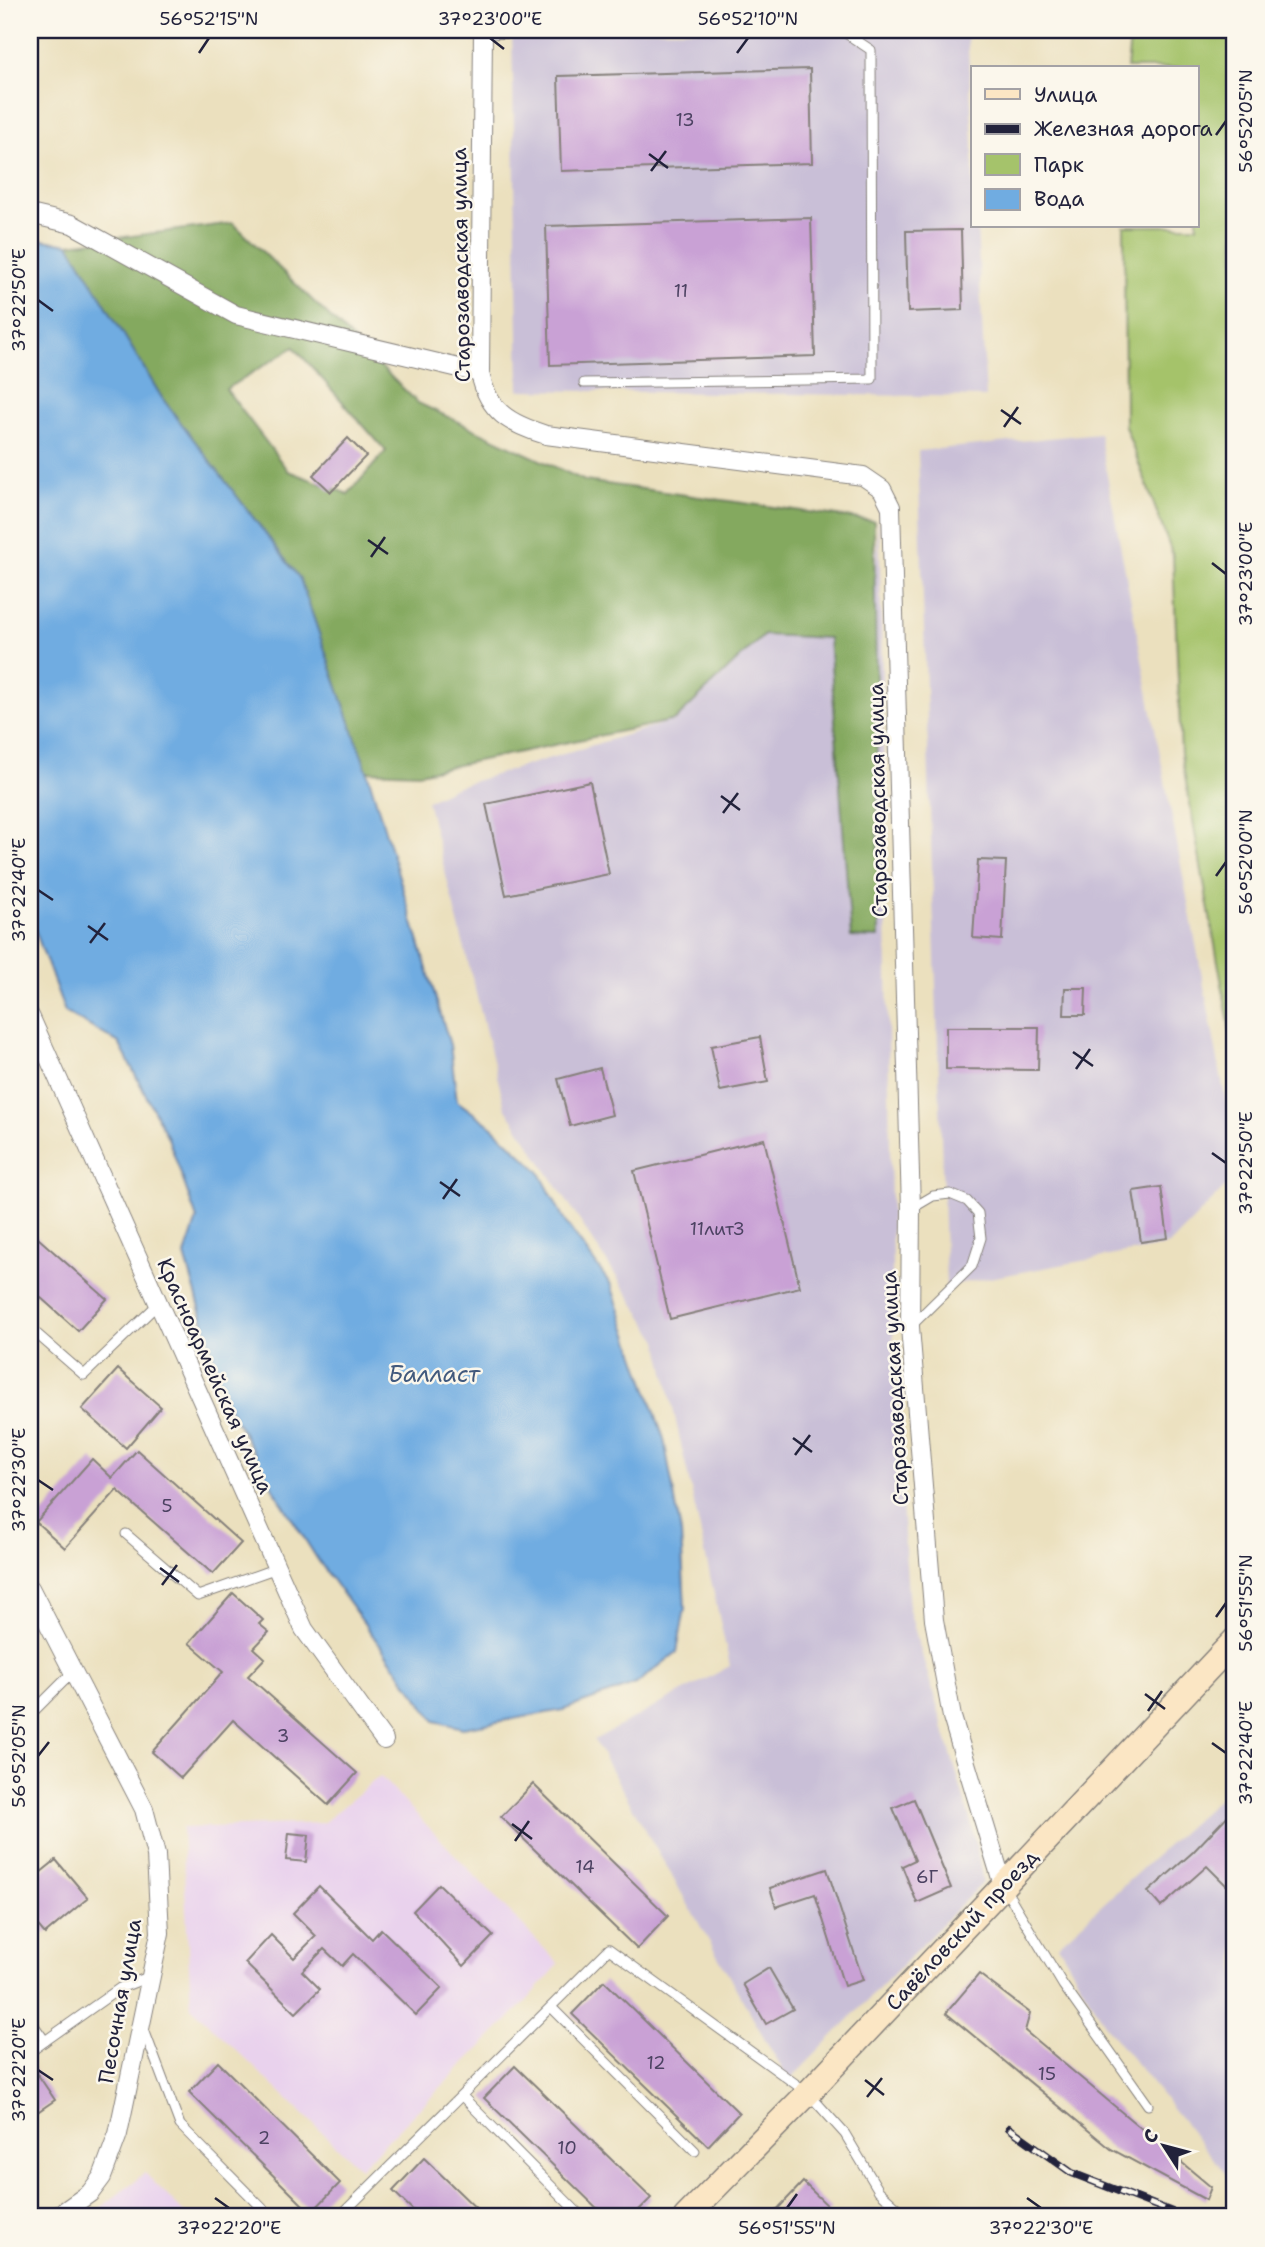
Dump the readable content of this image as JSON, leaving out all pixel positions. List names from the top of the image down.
{
  "streets": {
    "main road": ["Савёловский проезд"],
    "street": ["Старозаводская улица", "Красноармейская улица", "Песочная улица"]
  },
  "crossings": [
    ["Старозаводская улица", "Савёловский проезд"]
  ],
  "water": ["Балласт"],
  "house_numbers": [
    "13",
    "11",
    "11литЗ",
    "5",
    "3",
    "14",
    "6Г",
    "12",
    "15",
    "2",
    "10"
  ],
  "legend": [
    "Улица",
    "Железная дорога",
    "Парк",
    "Вода"
  ],
  "north": "top left",
  "coordinates": [
    "56°52'15\"N",
    "37°23'00\"E",
    "56°52'10\"N",
    "56°52'05\"N",
    "37°22'50\"E",
    "56°52'00\"N",
    "37°22'40\"E",
    "37°22'30\"E",
    "56°51'55\"N",
    "37°22'20\"E"
  ]
}
